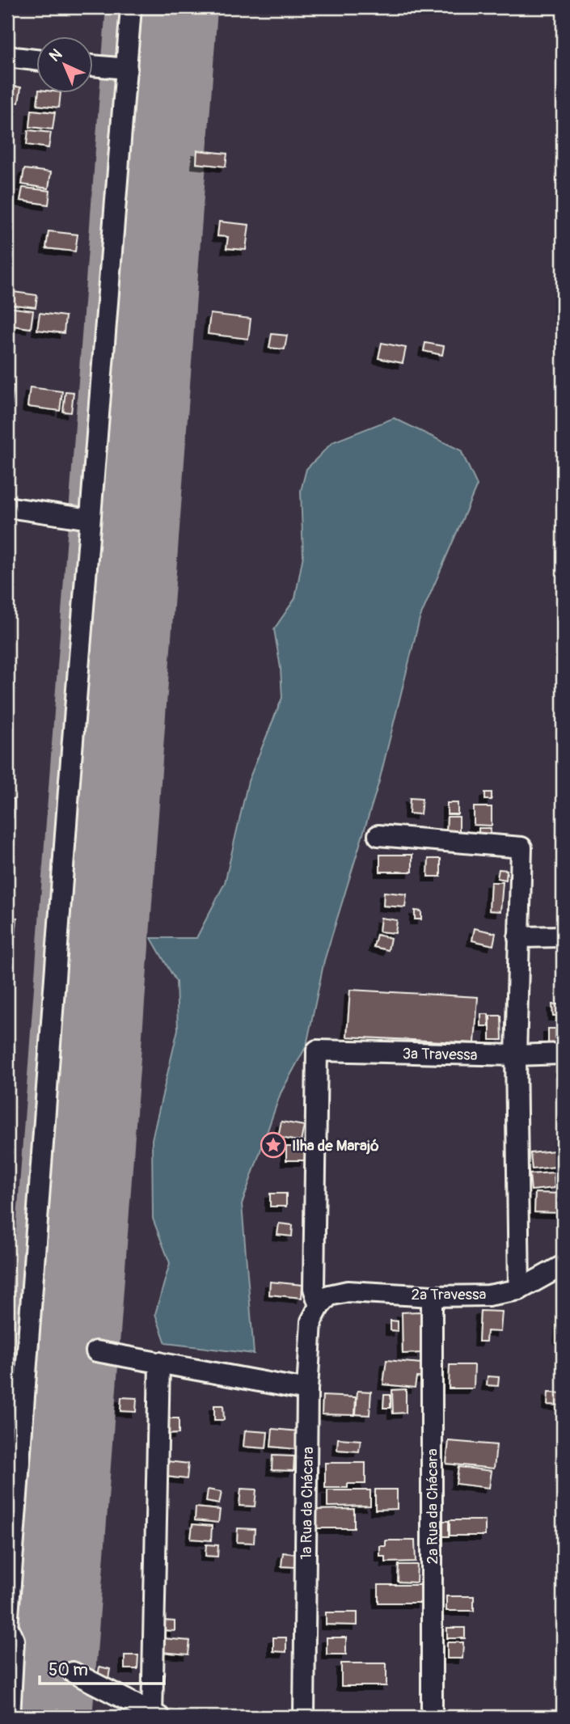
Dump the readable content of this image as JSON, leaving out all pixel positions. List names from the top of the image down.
{
  "streets": {
    "street": [
      "3ª Travessa",
      "2ª Travessa",
      "1ª Rua da Chácara",
      "2ª Rua da Chácara"
    ]
  },
  "crossings": [
    ["3ª Travessa", "2ª Travessa"],
    ["3ª Travessa", "1ª Rua da Chácara"],
    ["2ª Travessa", "1ª Rua da Chácara"],
    ["2ª Travessa", "2ª Rua da Chácara"]
  ],
  "places": {
    "place": ["Ilha de Marajó"]
  },
  "scale_bar": "50 m",
  "north": "top left"
}
